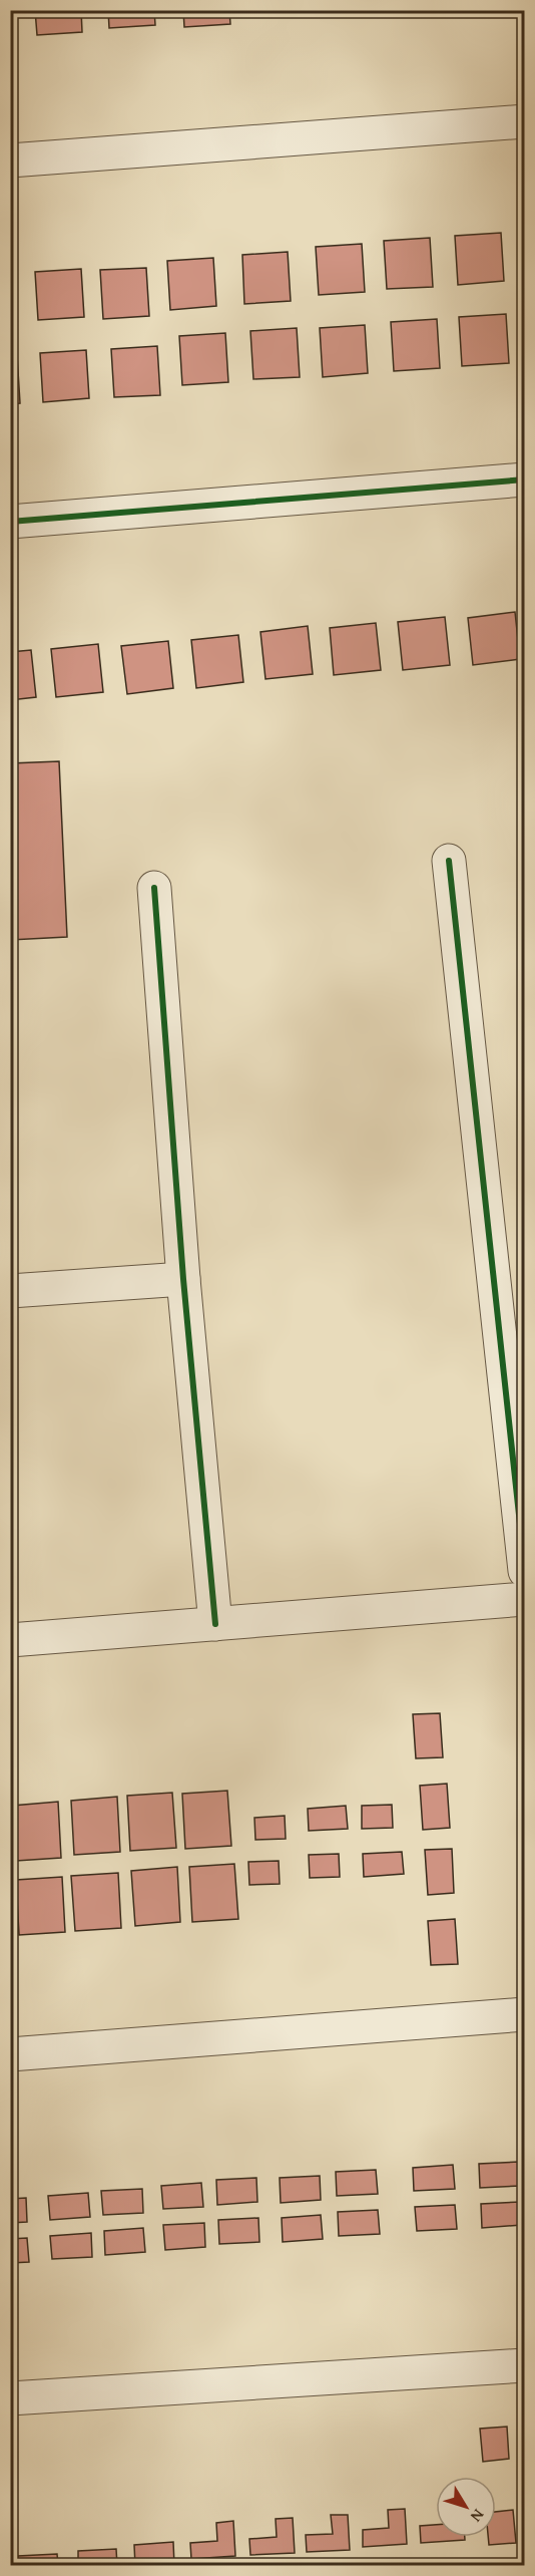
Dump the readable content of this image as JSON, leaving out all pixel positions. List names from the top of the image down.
{
  "north": "bottom right"
}
